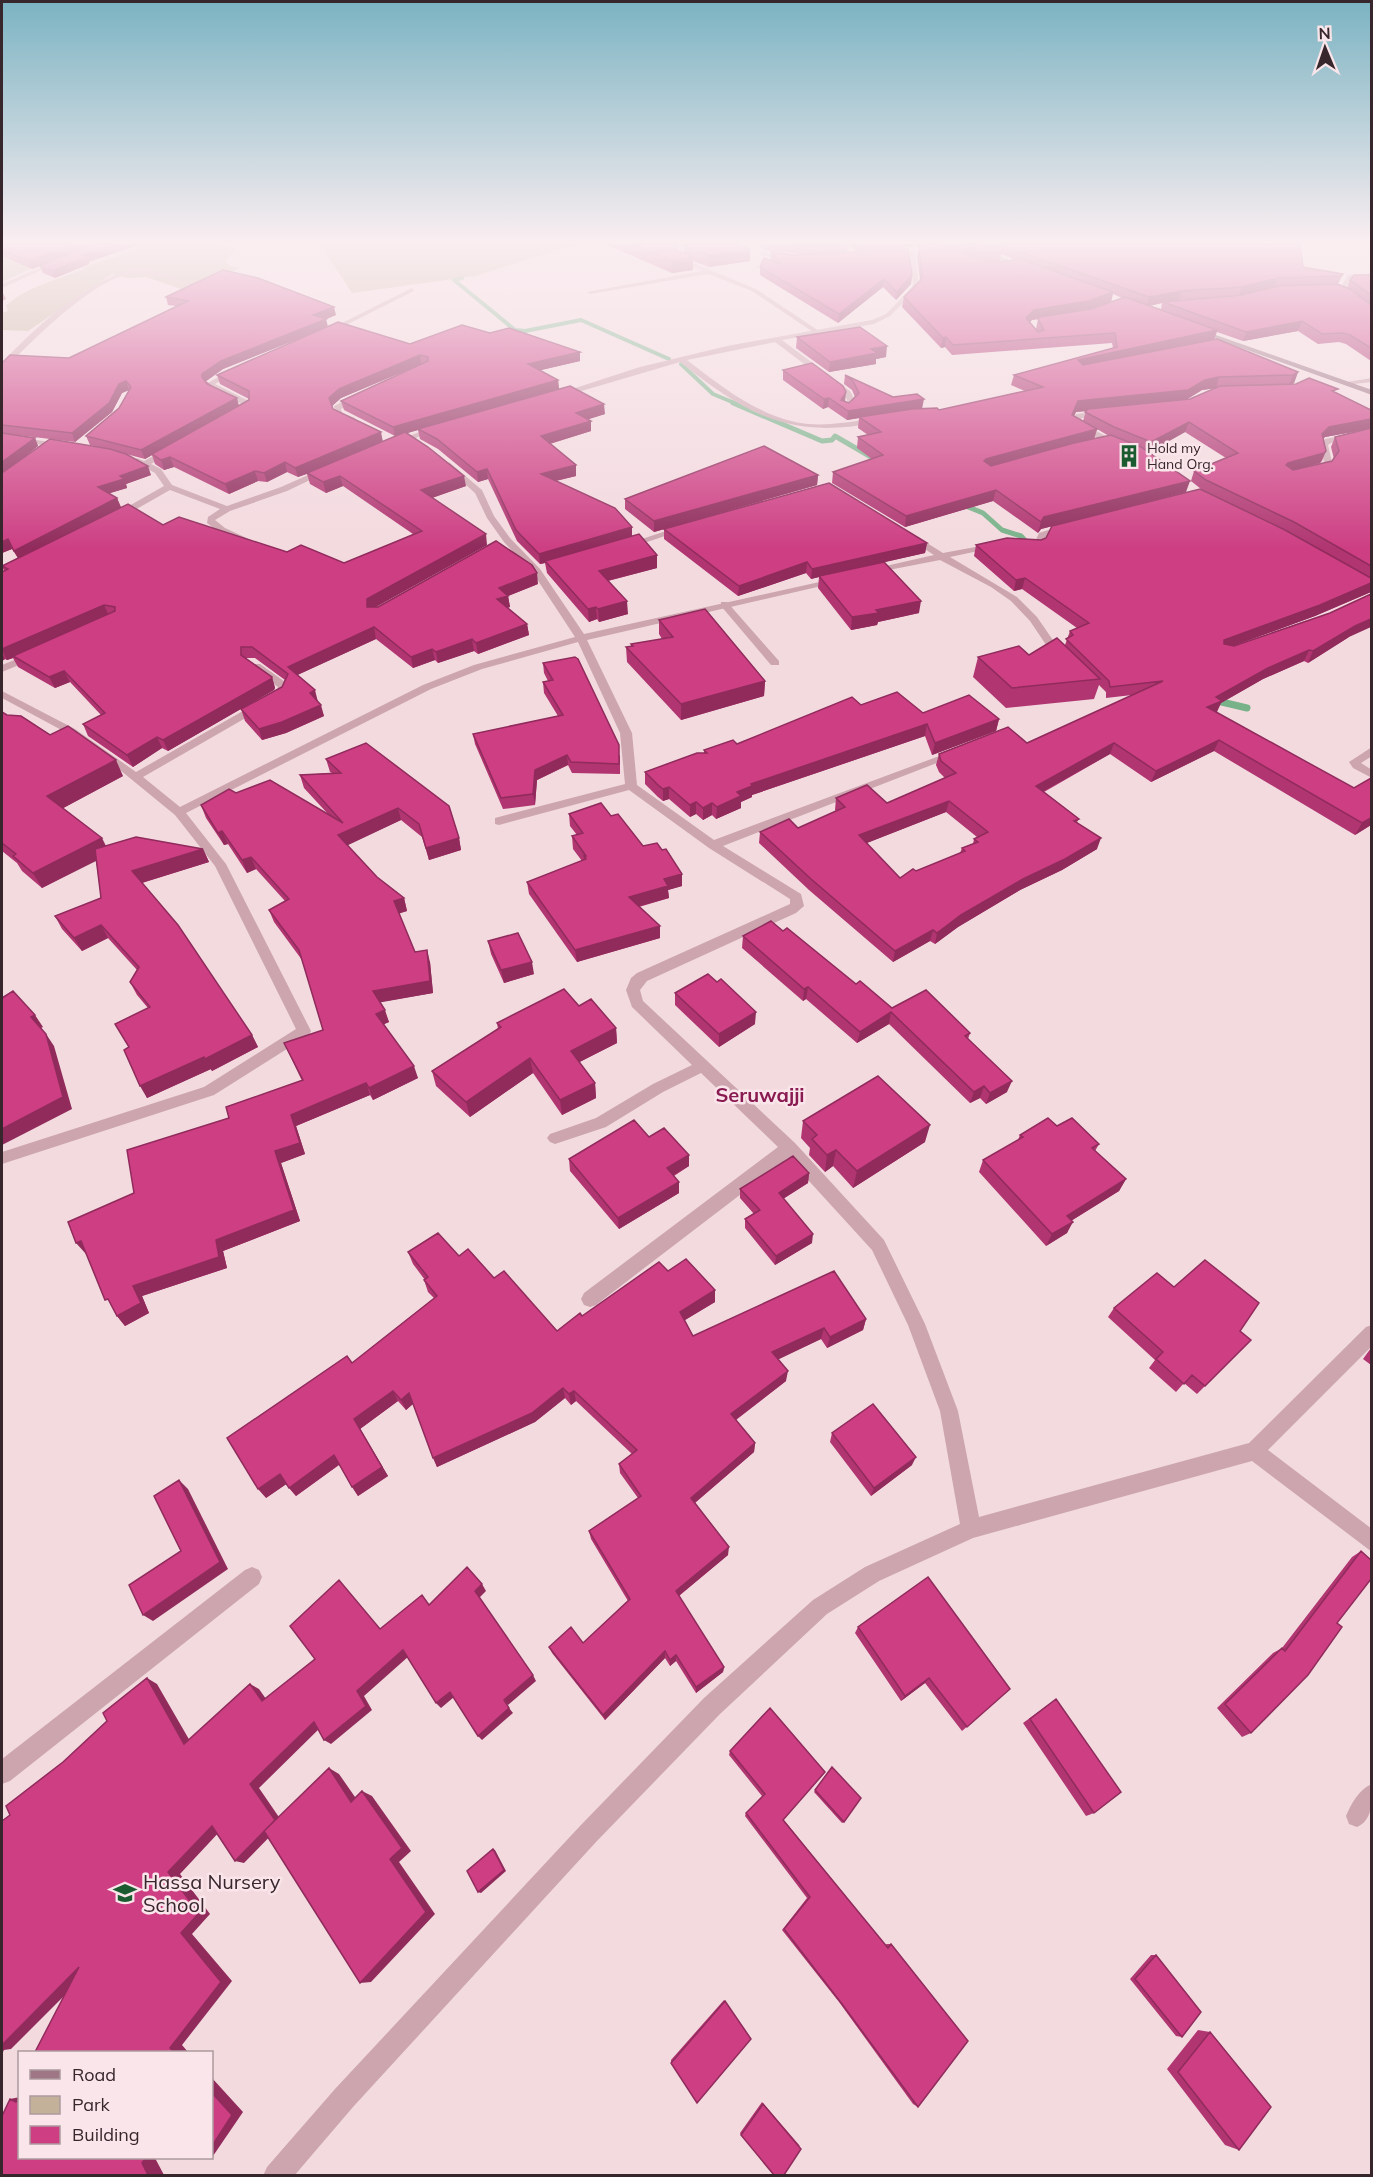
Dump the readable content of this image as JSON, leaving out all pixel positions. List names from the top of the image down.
{
  "districts": ["Seruwajji"],
  "places": {
    "building": ["Hold my Hand Org."],
    "school or university": ["Hassa Nursery School"]
  },
  "legend": ["Road", "Park", "Building"],
  "north": "top"
}
